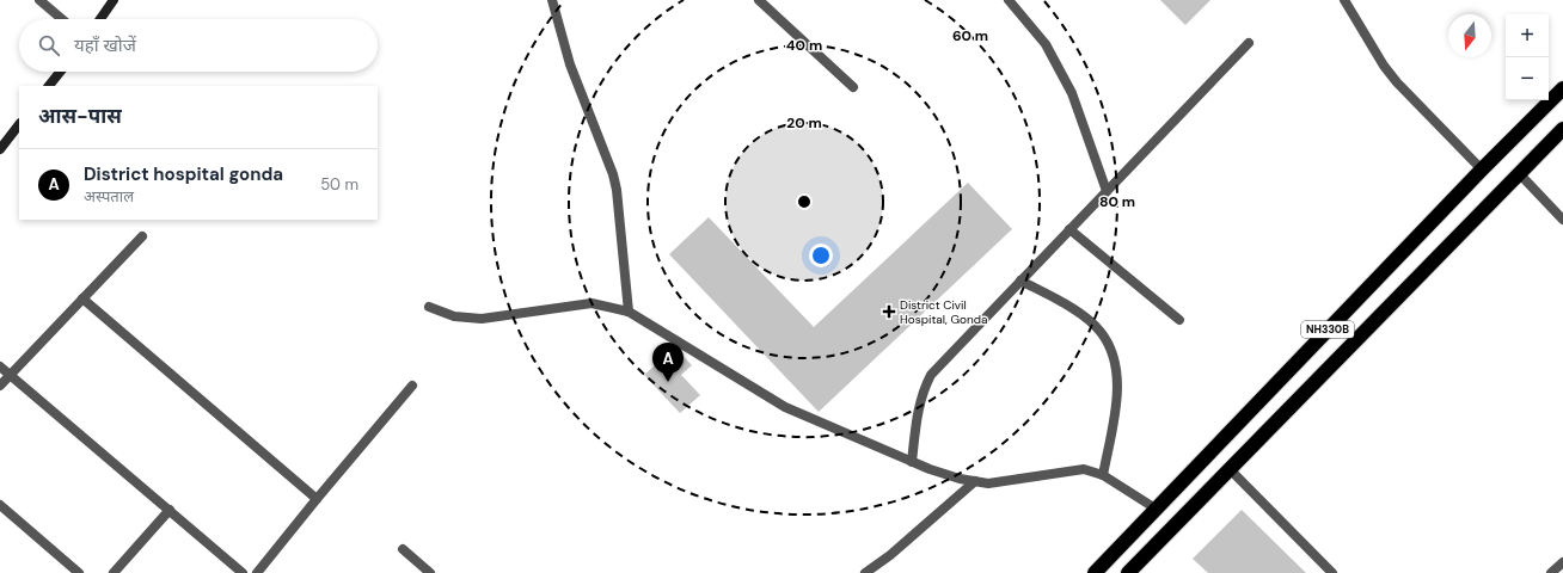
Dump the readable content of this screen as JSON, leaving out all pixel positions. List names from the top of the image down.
{
  "streets": {
    "highway": ["NH330B"]
  },
  "places": {
    "health": ["District Civil Hospital, Gonda"]
  },
  "north": "bottom",
  "page": {
    "map_buttons": ["+", "−"],
    "search": "यहाँ खोजें",
    "heading": "आस-पास",
    "list": [
      {
        "mark": "A",
        "name": "District hospital gonda",
        "note": "अस्पताल",
        "value": "50 m"
      }
    ],
    "pins": "A"
  },
  "rings": [
    "60 m",
    "40 m",
    "20 m",
    "80 m"
  ]
}
